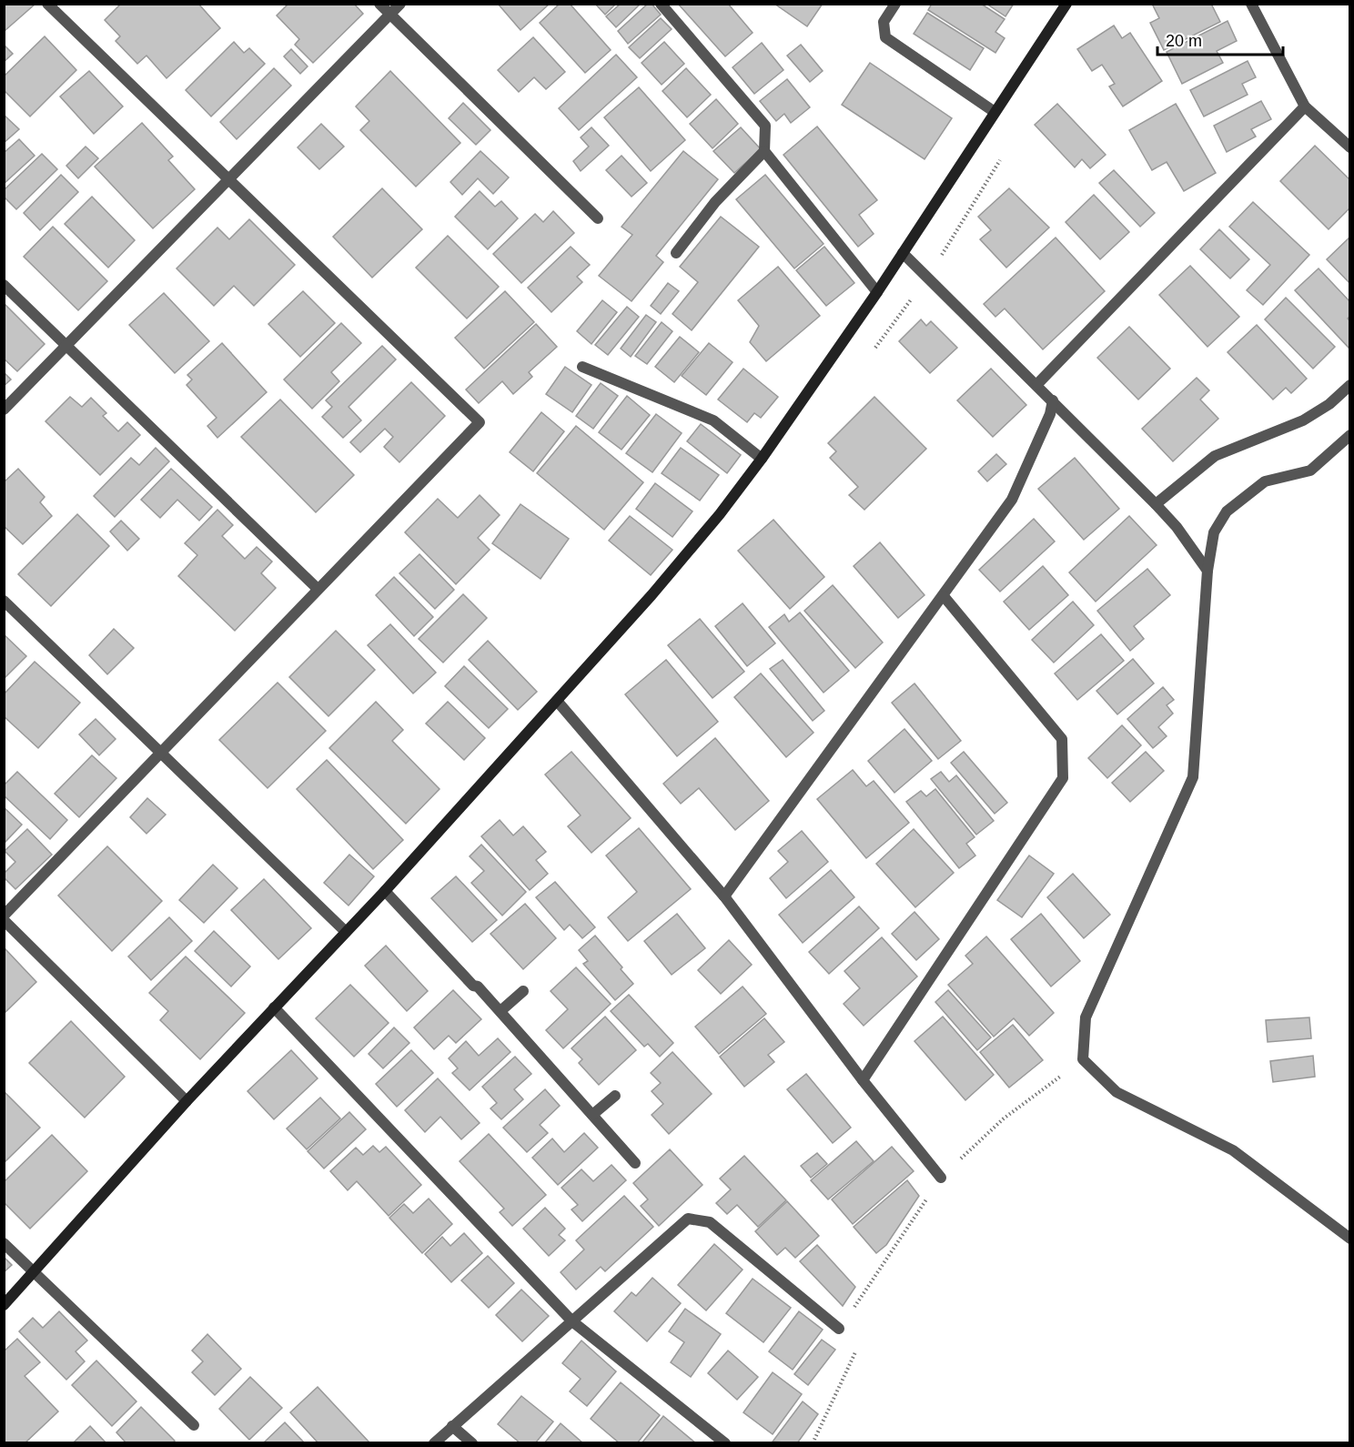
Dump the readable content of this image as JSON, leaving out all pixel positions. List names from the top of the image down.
{
  "scale_bar": "20 m"
}
